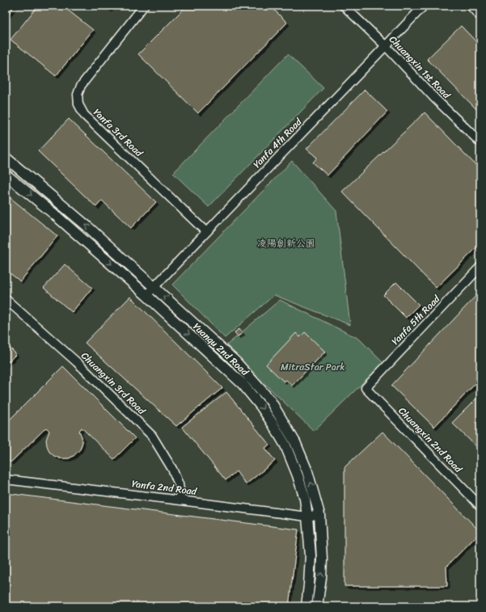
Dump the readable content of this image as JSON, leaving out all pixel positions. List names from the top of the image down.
{
  "streets": {
    "street": [
      "Chuangxin 1st Road",
      "Yanfa 3rd Road",
      "Yanfa 4th Road",
      "Yanfa 5th Road",
      "Yuanqu 2nd Road",
      "Chuangxin 3rd Road",
      "Chuangxin 2nd Road",
      "Yanfa 2nd Road"
    ]
  },
  "crossings": [
    ["Chuangxin 1st Road", "Yanfa 4th Road"],
    ["Yanfa 3rd Road", "Yanfa 4th Road"],
    ["Yanfa 4th Road", "Yuanqu 2nd Road"],
    ["Yanfa 5th Road", "Chuangxin 2nd Road"],
    ["Yuanqu 2nd Road", "Yanfa 2nd Road"],
    ["Chuangxin 3rd Road", "Yanfa 2nd Road"]
  ],
  "parks": ["凌陽創新公園", "MitraStar Park"]
}
